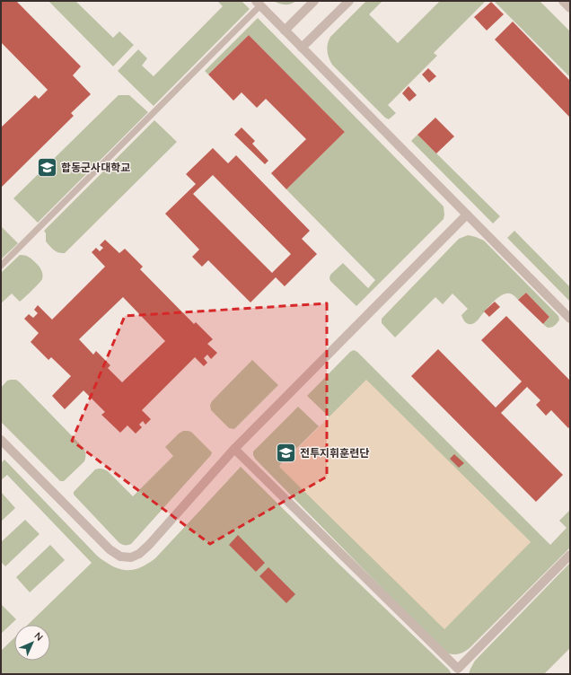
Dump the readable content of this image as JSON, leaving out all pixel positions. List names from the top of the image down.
{
  "places": {
    "school or university": ["합동군사대학교", "전투지휘훈련단"]
  },
  "north": "top right"
}
